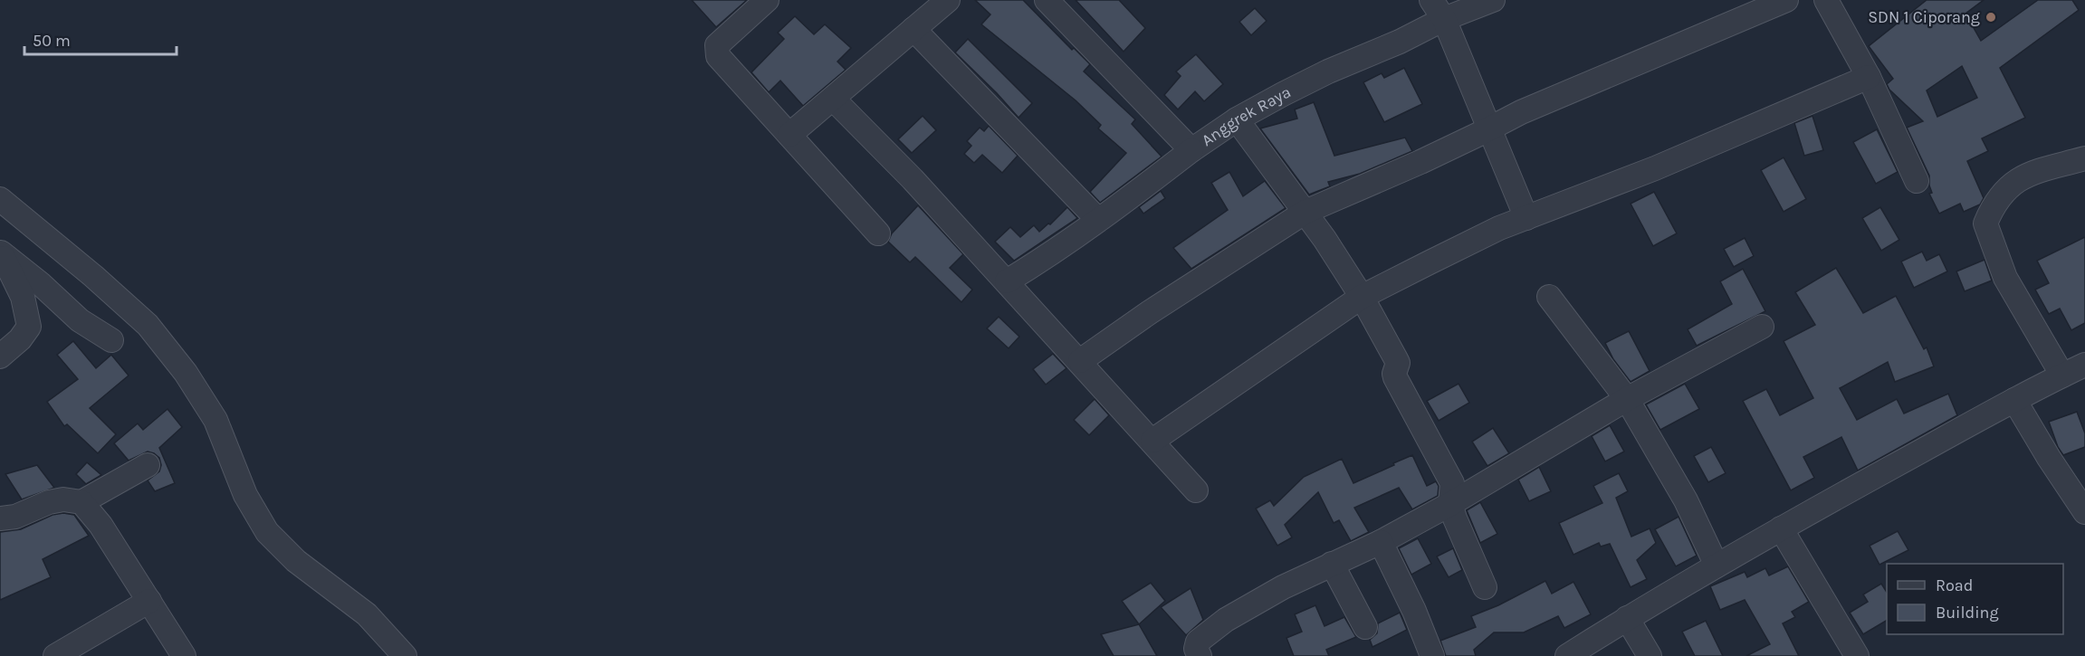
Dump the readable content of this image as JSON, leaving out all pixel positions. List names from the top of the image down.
{
  "streets": {
    "street": ["Anggrek Raya"]
  },
  "places": ["SDN 1 Ciporang"],
  "legend": ["Road", "Building"],
  "scale_bar": "50 m"
}
